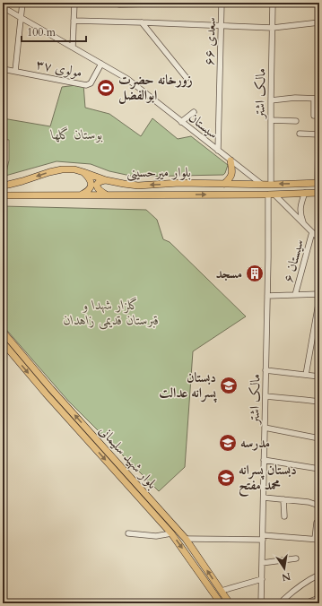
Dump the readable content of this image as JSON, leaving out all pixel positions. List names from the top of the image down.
{
  "streets": {
    "main road": ["بلوار میرحسینی", "بلوار شهید سلیمانی"],
    "street": [
      "سعدی ۶۶",
      "مولوی ۳۷",
      "مالک اشتر",
      "سیستان",
      "سیستان ۶"
    ]
  },
  "crossings": [
    ["سعدی ۶۶", "سیستان"],
    ["مولوی ۳۷", "سیستان"],
    ["مالک اشتر", "بلوار میرحسینی"],
    ["سیستان", "بلوار میرحسینی"]
  ],
  "parks": ["بوستان گلها", "گلزار شهدا و قبرستان قدیمی زاهدان"],
  "places": {
    "sports": ["زورخانه حضرت ابوالفضل"],
    "building": ["مسجد"],
    "school or university": ["دبستان پسرانه عدالت", "مدرسه", "دبستان پسرانه محمد مفتح"]
  },
  "scale_bar": "100 m",
  "north": "bottom"
}
